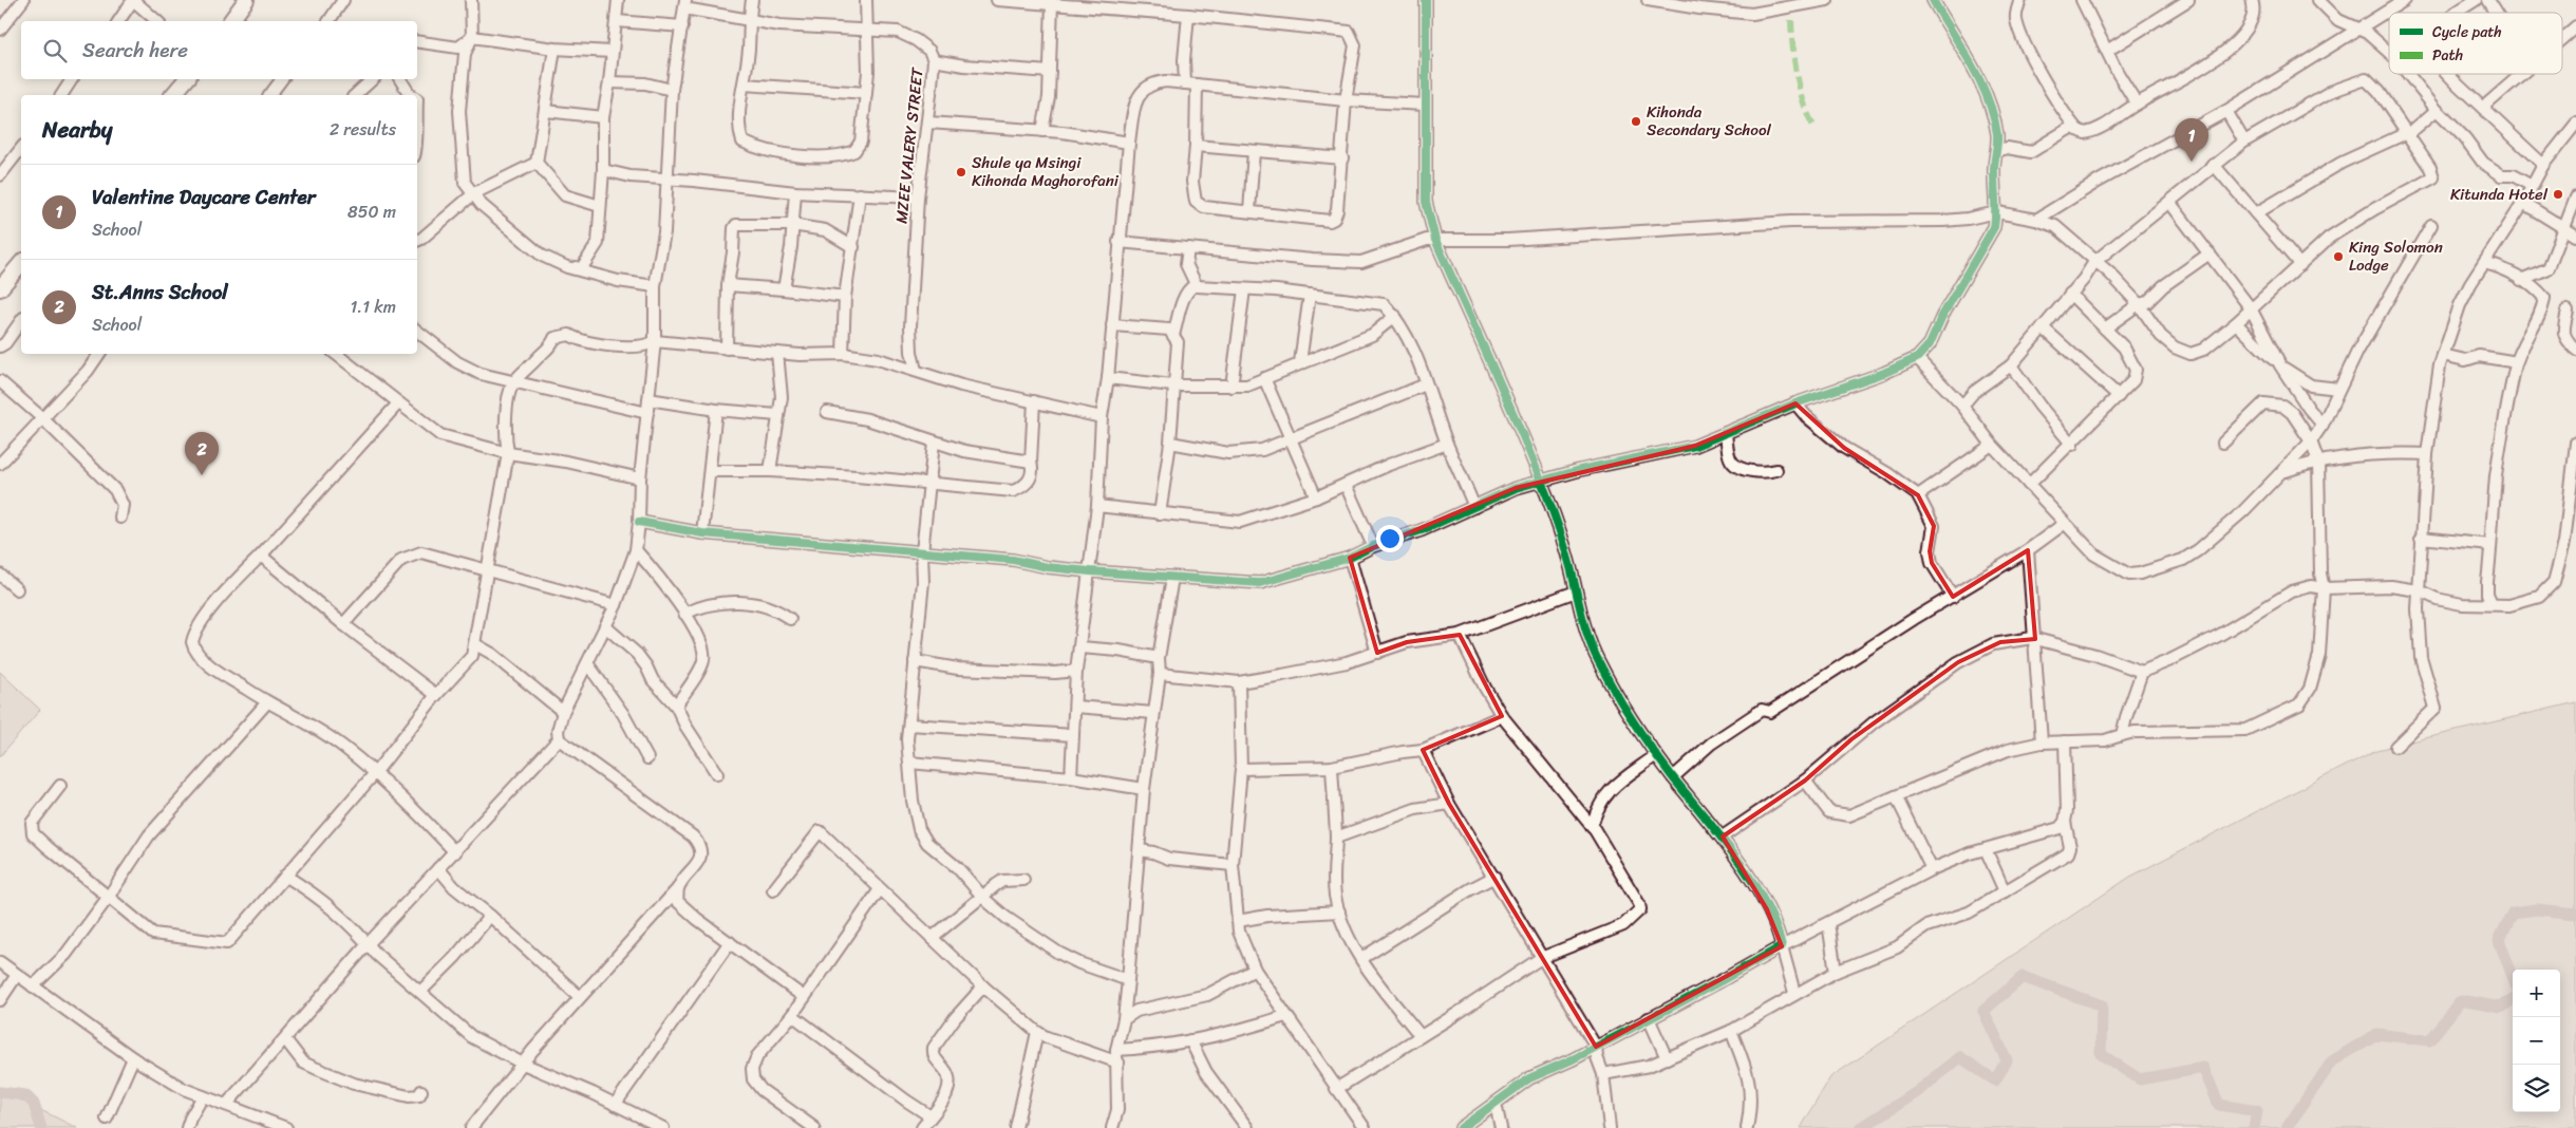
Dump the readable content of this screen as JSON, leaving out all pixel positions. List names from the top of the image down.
{
  "streets": {
    "street": ["MZEE VALERY STREET"]
  },
  "places": [
    "Kihonda Secondary School",
    "Shule ya Msingi Kihonda Maghorofani",
    "Kitunda Hotel",
    "King Solomon Lodge"
  ],
  "legend": ["Cycle path", "Path"],
  "page": {
    "search": "Search here",
    "heading": ["Nearby", "2 results"],
    "pins": ["1", "2"],
    "list": [
      {
        "mark": "1",
        "name": "Valentine Daycare Center",
        "note": "School",
        "value": "850 m"
      },
      {
        "mark": "2",
        "name": "St.Anns School",
        "note": "School",
        "value": "1.1 km"
      }
    ],
    "map_buttons": ["+", "−"]
  }
}
